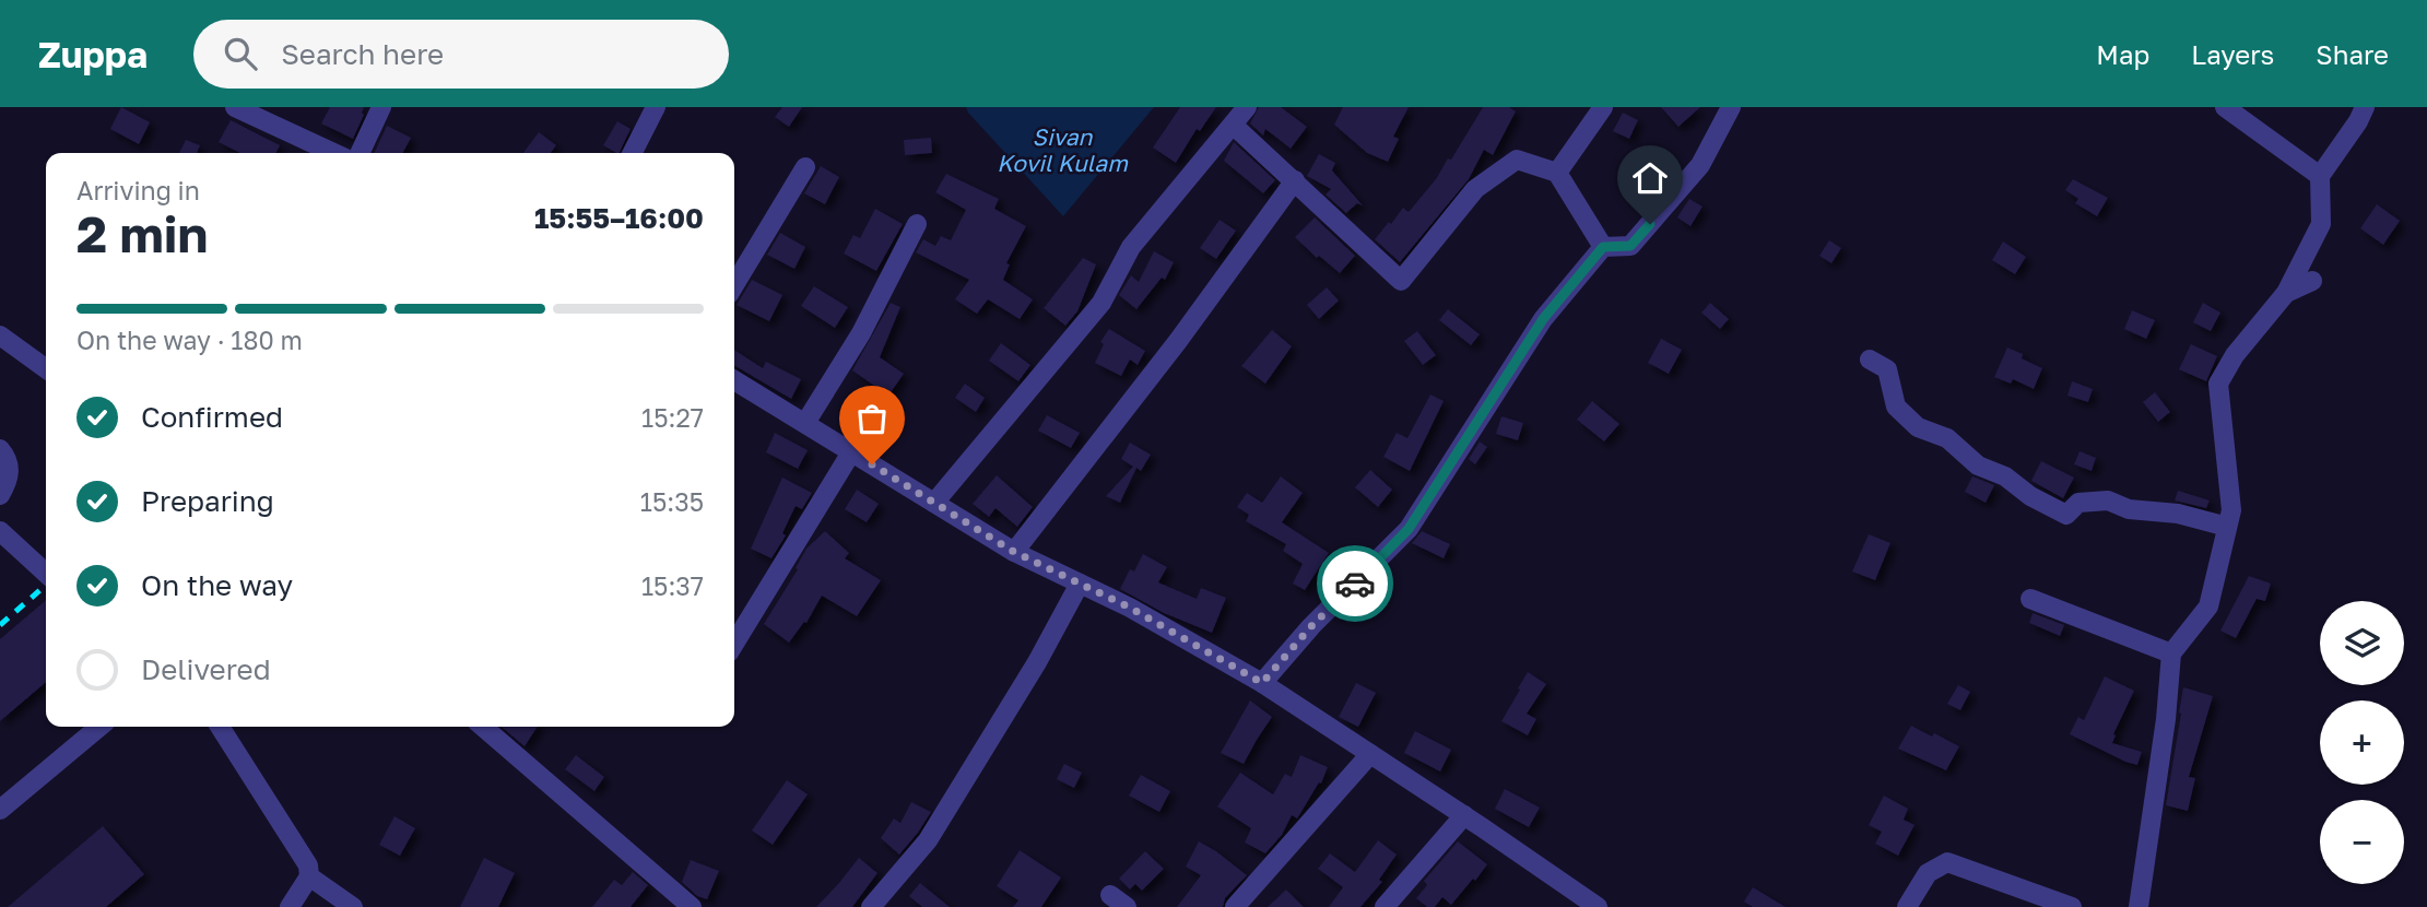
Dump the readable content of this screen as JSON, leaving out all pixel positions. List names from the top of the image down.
{
  "water": ["Sivan Kovil Kulam"],
  "page": {
    "header": "Zuppa",
    "search": "Search here",
    "nav": ["Map", "Layers", "Share"],
    "heading": ["2 min", "Arriving in", "15:55–16:00"],
    "bar": "On the way · 180 m",
    "list": [
      ["Confirmed", "15:27"],
      ["Preparing", "15:35"],
      ["On the way", "15:37"],
      "Delivered"
    ],
    "map_buttons": ["+", "−"]
  }
}
